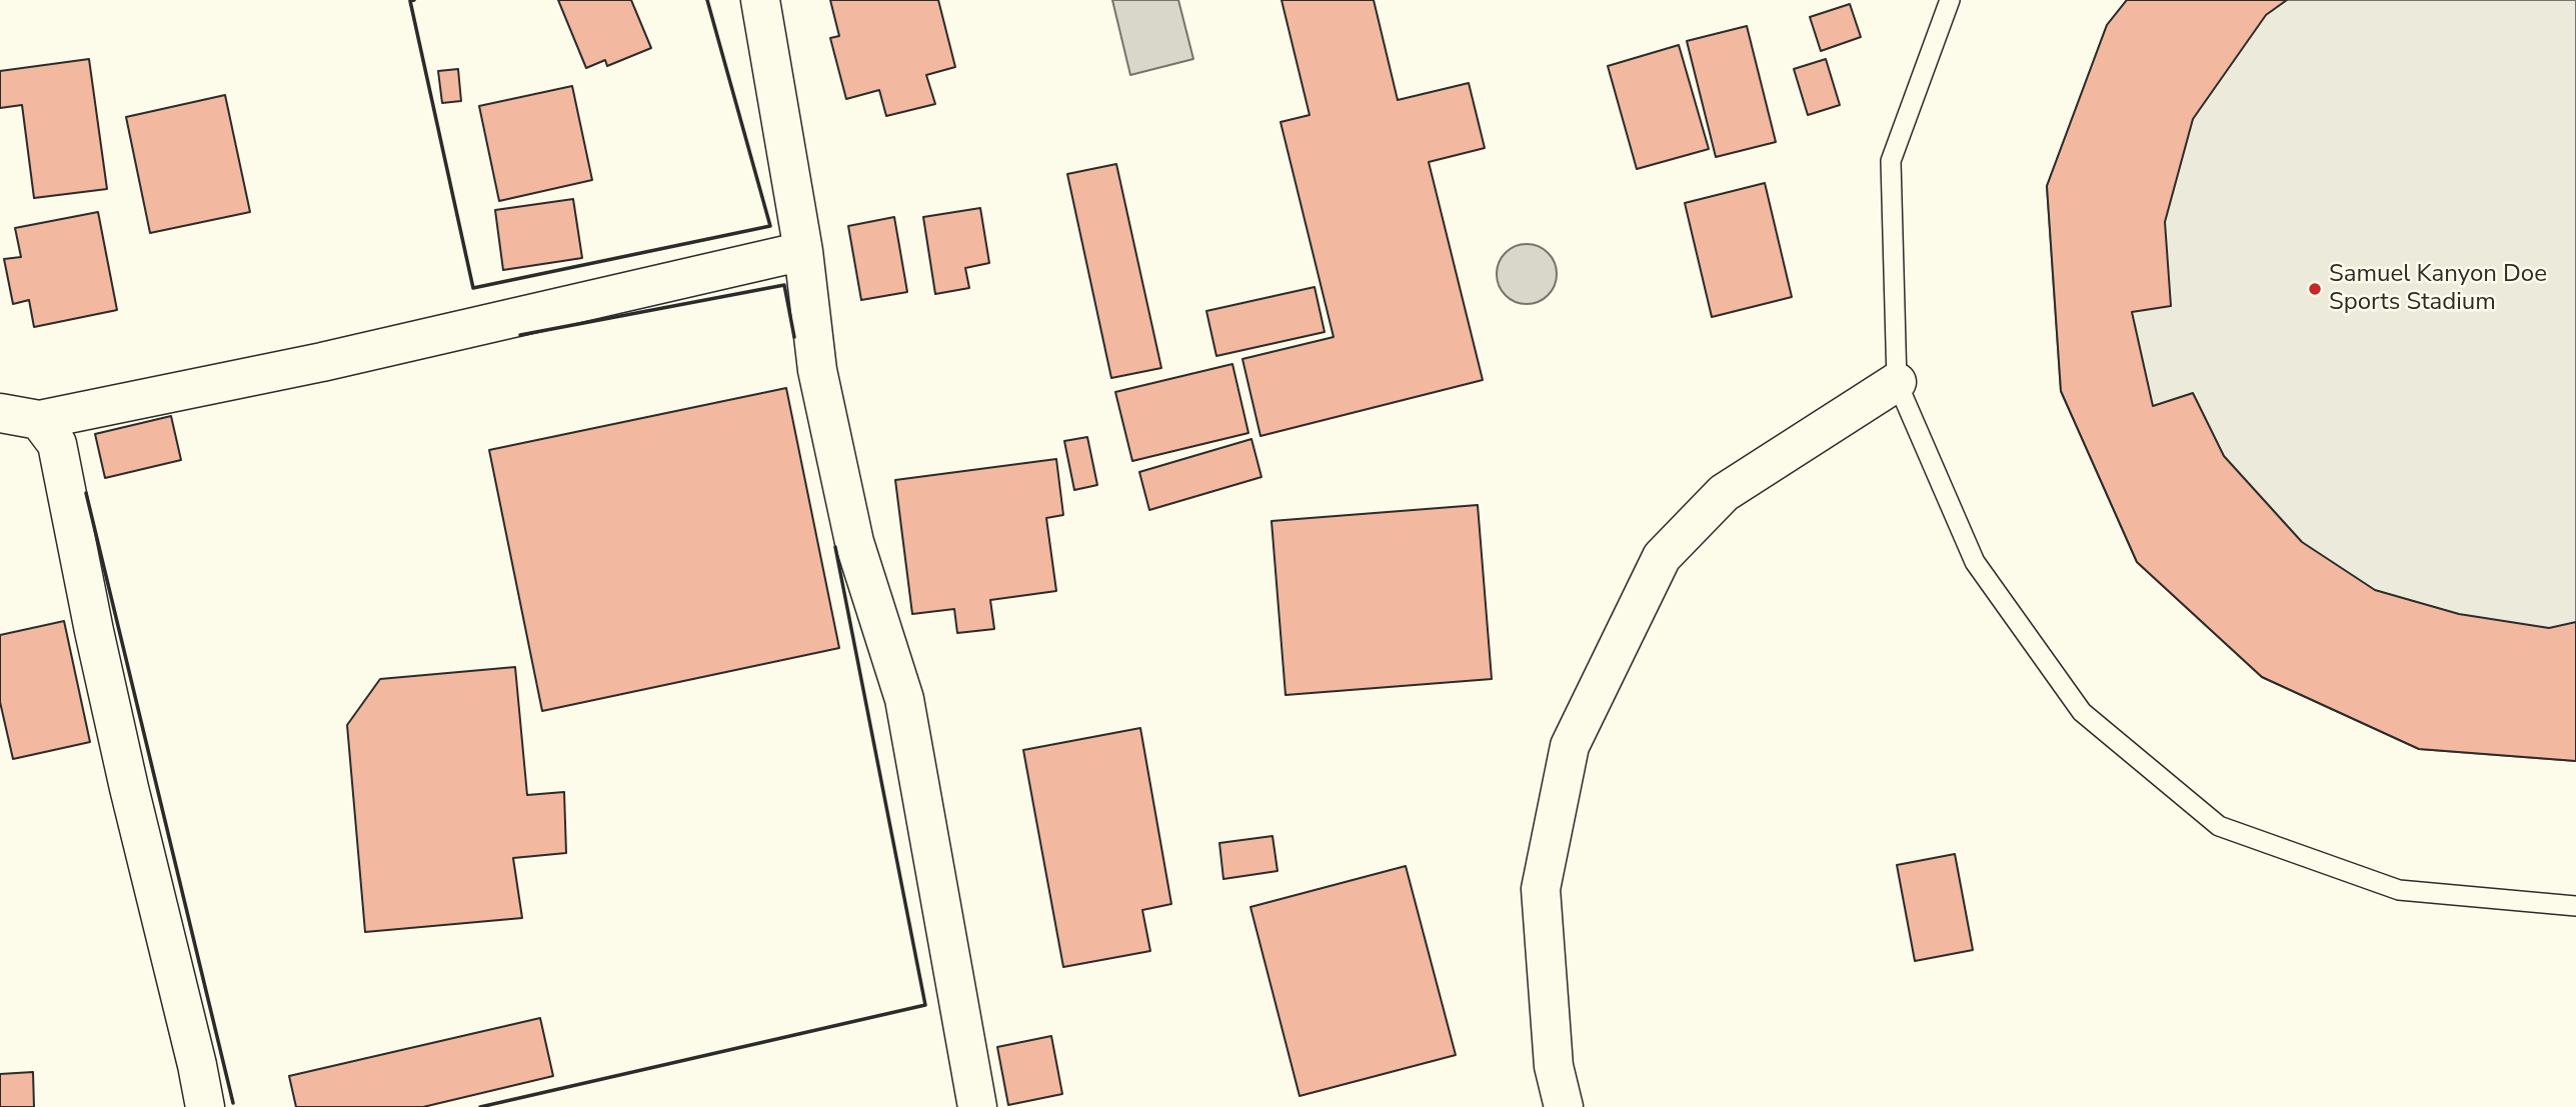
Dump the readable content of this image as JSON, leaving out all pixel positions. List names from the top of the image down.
{
  "places": ["Samuel Kanyon Doe Sports Stadium"]
}
